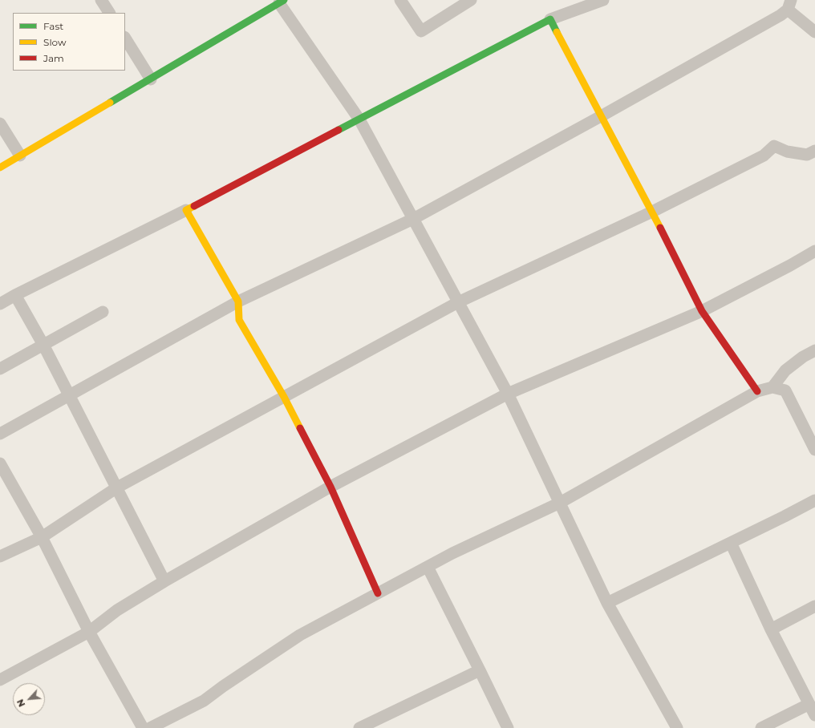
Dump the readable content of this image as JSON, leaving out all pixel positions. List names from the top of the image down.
{
  "legend": ["Fast", "Slow", "Jam"],
  "north": "bottom left"
}
